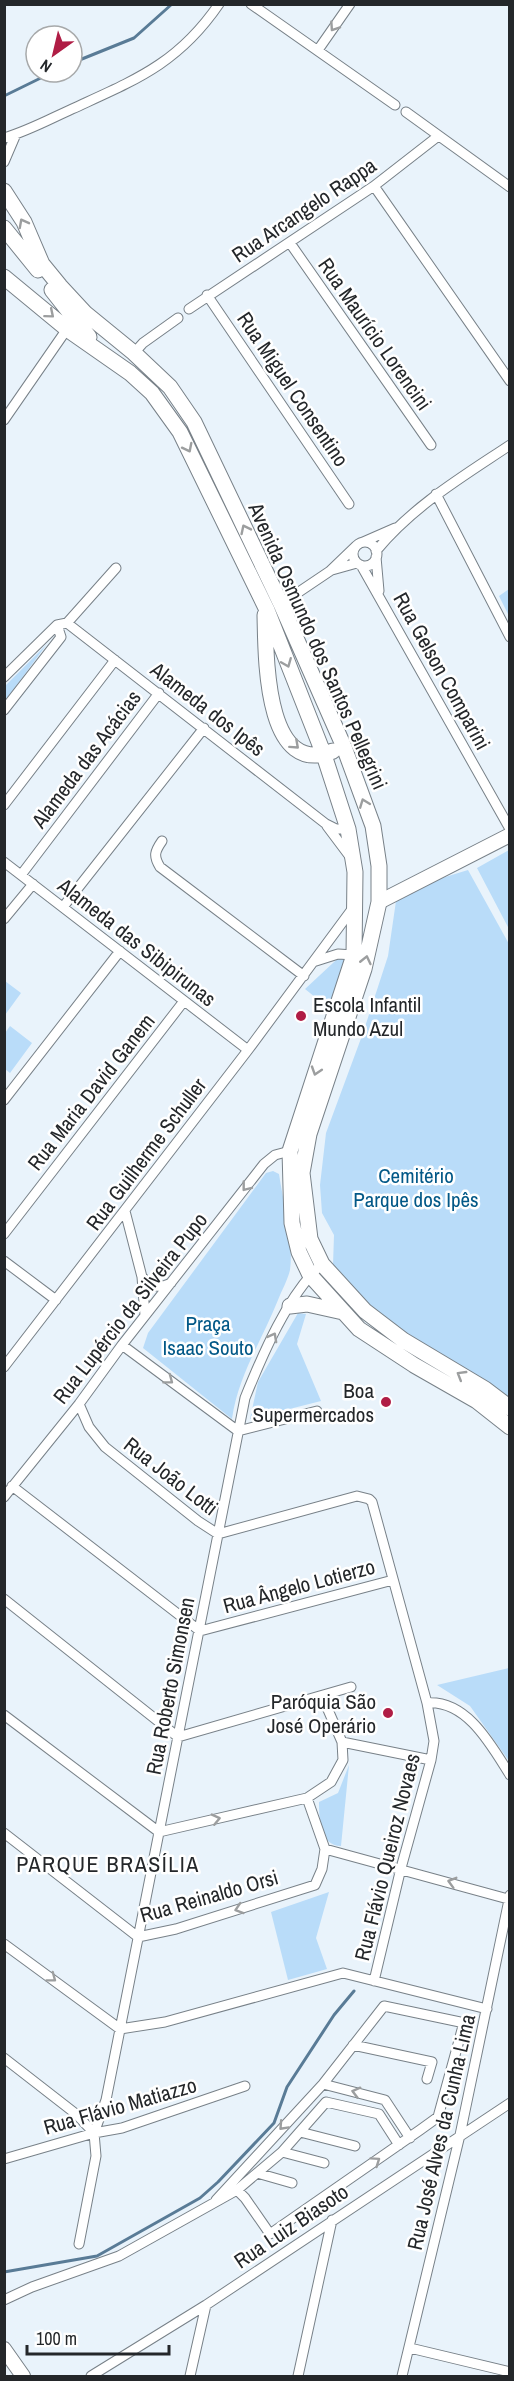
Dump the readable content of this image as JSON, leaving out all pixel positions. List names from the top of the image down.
{
  "streets": {
    "main road": ["Avenida Osmundo dos Santos Pellegrini"],
    "street": [
      "Rua Arcangelo Rappa",
      "Rua Maurício Lorencini",
      "Rua Miguel Consentino",
      "Rua Gelson Comparini",
      "Alameda dos Ipês",
      "Alameda das Acácias",
      "Alameda das Sibipirunas",
      "Rua Maria David Ganem",
      "Rua Guilherme Schuller",
      "Rua Lupércio da Silveira Pupo",
      "Rua João Lotti",
      "Rua Ângelo Lotierzo",
      "Rua Roberto Simonsen",
      "Rua Flávio Queiroz Novaes",
      "Rua Reinaldo Orsi",
      "Rua Flávio Matiazzo",
      "Rua José Alves da Cunha Lima",
      "Rua Luiz Biasoto"
    ]
  },
  "crossings": [
    ["Rua Arcangelo Rappa", "Rua Maurício Lorencini"],
    ["Rua Arcangelo Rappa", "Rua Miguel Consentino"],
    ["Avenida Osmundo dos Santos Pellegrini", "Alameda dos Ipês"],
    ["Avenida Osmundo dos Santos Pellegrini", "Rua Guilherme Schuller"],
    ["Avenida Osmundo dos Santos Pellegrini", "Rua Lupércio da Silveira Pupo"],
    ["Avenida Osmundo dos Santos Pellegrini", "Rua Roberto Simonsen"],
    ["Alameda dos Ipês", "Alameda das Acácias"],
    ["Alameda das Acácias", "Alameda das Sibipirunas"],
    ["Alameda das Sibipirunas", "Rua Maria David Ganem"],
    ["Alameda das Sibipirunas", "Rua Guilherme Schuller"],
    ["Rua Lupércio da Silveira Pupo", "Rua João Lotti"],
    ["Rua Lupércio da Silveira Pupo", "Rua Ângelo Lotierzo"],
    ["Rua João Lotti", "Rua Roberto Simonsen"],
    ["Rua João Lotti", "Rua Flávio Queiroz Novaes"],
    ["Rua Ângelo Lotierzo", "Rua Roberto Simonsen"],
    ["Rua Ângelo Lotierzo", "Rua Flávio Queiroz Novaes"],
    ["Rua Roberto Simonsen", "Rua Reinaldo Orsi"],
    ["Rua Roberto Simonsen", "Rua Flávio Matiazzo"],
    ["Rua José Alves da Cunha Lima", "Rua Luiz Biasoto"]
  ],
  "one_way": ["Rua Lupércio da Silveira Pupo", "Rua Reinaldo Orsi"],
  "districts": ["PARQUE BRASÍLIA"],
  "parks": ["Cemitério Parque dos Ipês", "Praça Isaac Souto"],
  "places": ["Escola Infantil Mundo Azul", "Boa Supermercados", "Paróquia São José Operário"],
  "scale_bar": "100 m",
  "north": "bottom left"
}
